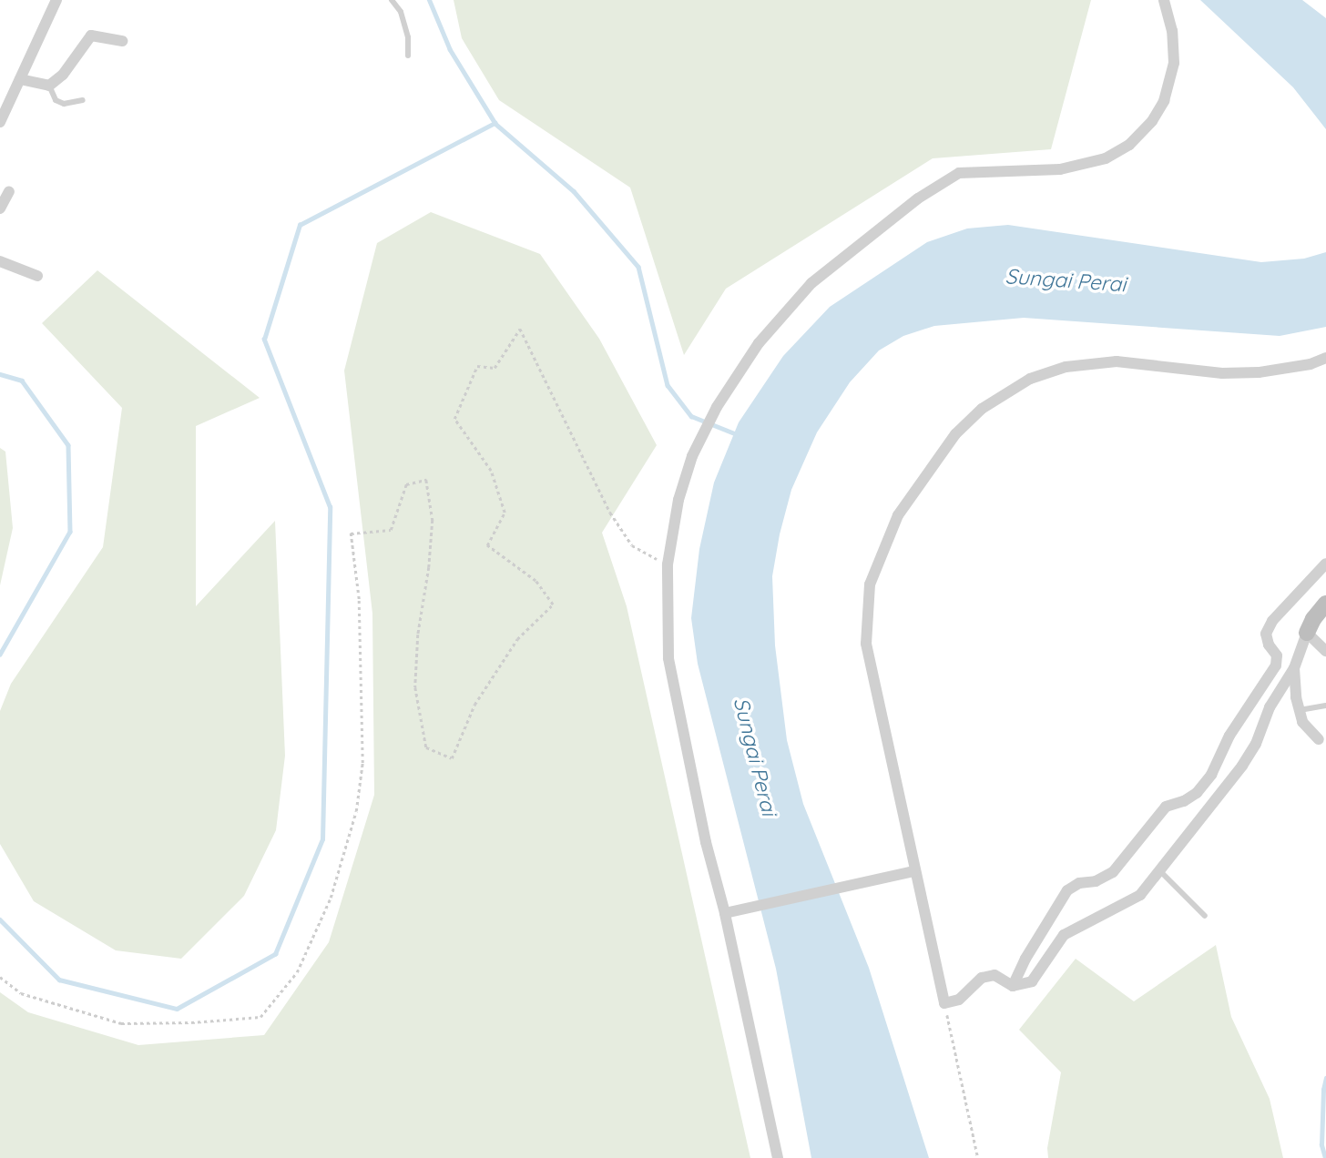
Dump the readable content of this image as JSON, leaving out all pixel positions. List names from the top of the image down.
{
  "water": ["Sungai Perai"]
}
